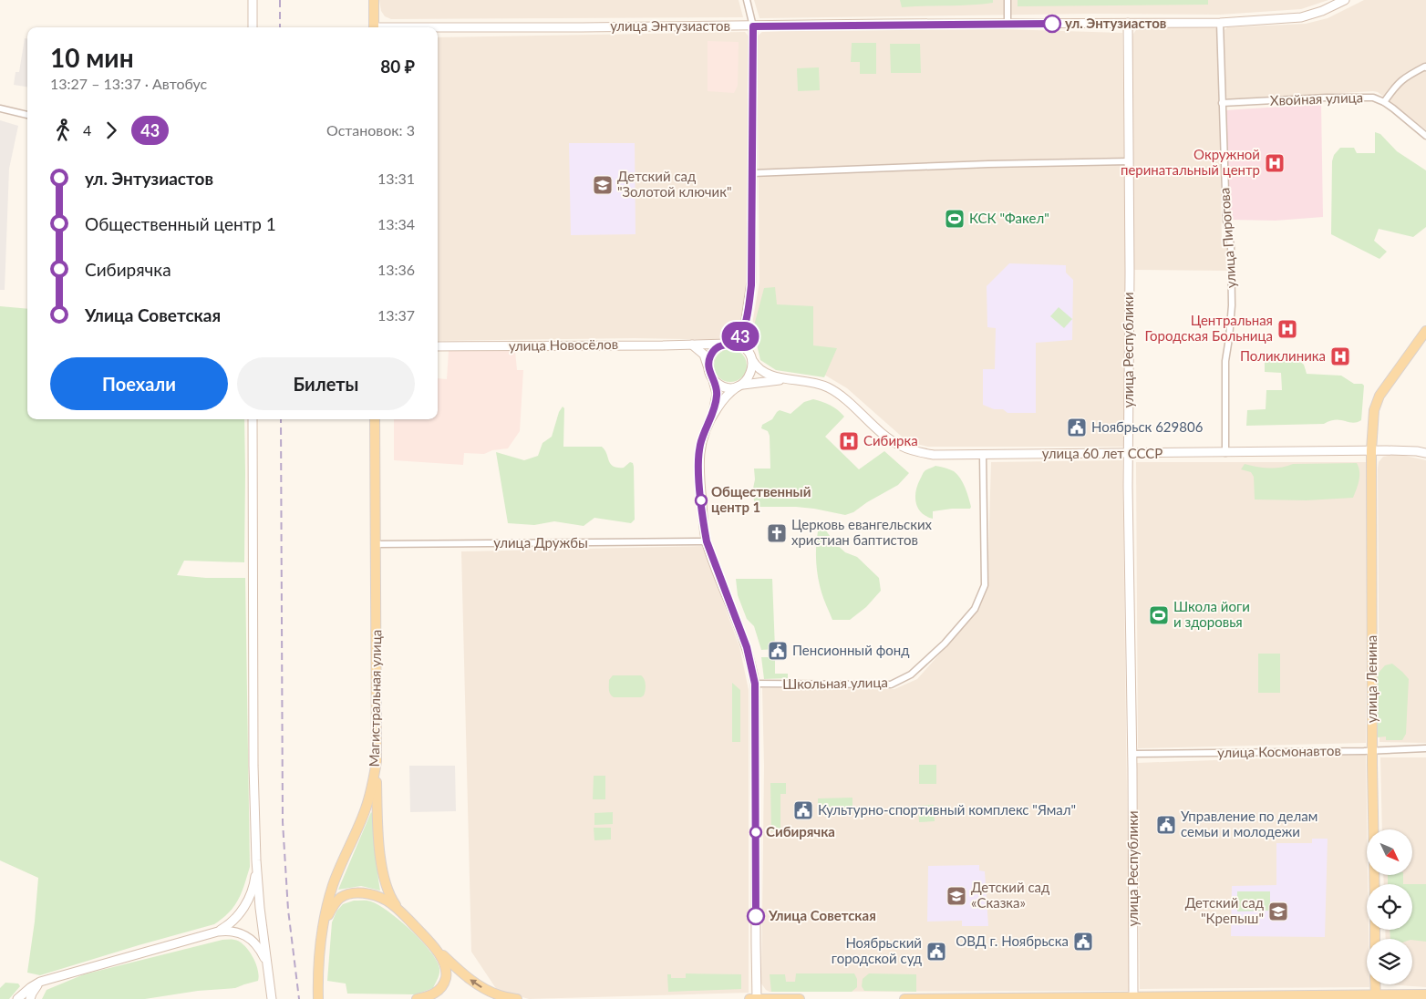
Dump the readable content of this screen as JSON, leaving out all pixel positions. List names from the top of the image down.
{
  "streets": {
    "main road": [
      "улица Энтузиастов",
      "улица Новосёлов",
      "улица Республики",
      "улица 60 лет СССР",
      "улица Ленина",
      "Магистральная улица"
    ],
    "street": [
      "Хвойная улица",
      "улица Пирогова",
      "улица Дружбы",
      "Школьная улица",
      "улица Космонавтов"
    ]
  },
  "crossings": [
    ["улица Энтузиастов", "улица Пирогова"],
    ["улица Энтузиастов", "улица Республики"],
    ["Хвойная улица", "улица Пирогова"],
    ["улица Пирогова", "улица 60 лет СССР"],
    ["улица Республики", "улица 60 лет СССР"],
    ["улица Республики", "улица Космонавтов"],
    ["улица 60 лет СССР", "улица Ленина"],
    ["улица 60 лет СССР", "Школьная улица"],
    ["улица Дружбы", "Магистральная улица"],
    ["улица Ленина", "улица Космонавтов"]
  ],
  "places": {
    "other": [
      "ул. Энтузиастов",
      "Общественный центр 1",
      "Сибирячка",
      "Улица Советская"
    ],
    "hospital": [
      "Окружной перинатальный центр",
      "Центральная Городская Больница",
      "Поликлиника",
      "Сибирка"
    ],
    "school or university": ["Детский сад \"Золотой ключик\"", "Детский сад «Сказка»", "Детский сад \"Крепыш\""],
    "sports": ["КСК \"Факел\"", "Школа йоги и здоровья"],
    "public building": [
      "Ноябрьск 629806",
      "Пенсионный фонд",
      "Культурно-спортивный комплекс \"Ямал\"",
      "Управление по делам семьи и молодежи",
      "ОВД г. Ноябрьска",
      "Ноябрьский городской суд"
    ],
    "church": ["Церковь евангельских христиан баптистов"]
  },
  "lines": ["bus line 43"],
  "north": "bottom right",
  "page": {
    "on_map": "43",
    "heading": ["10 мин", "13:27 – 13:37 · Автобус", "80 ₽"],
    "legs": ["4", "43", "Остановок: 3"],
    "list": [
      {
        "name": "ул. Энтузиастов",
        "value": "13:31"
      },
      {
        "name": "Общественный центр 1",
        "value": "13:34"
      },
      {
        "name": "Сибирячка",
        "value": "13:36"
      },
      {
        "name": "Улица Советская",
        "value": "13:37"
      }
    ],
    "buttons": ["Поехали", "Билеты"]
  }
}
